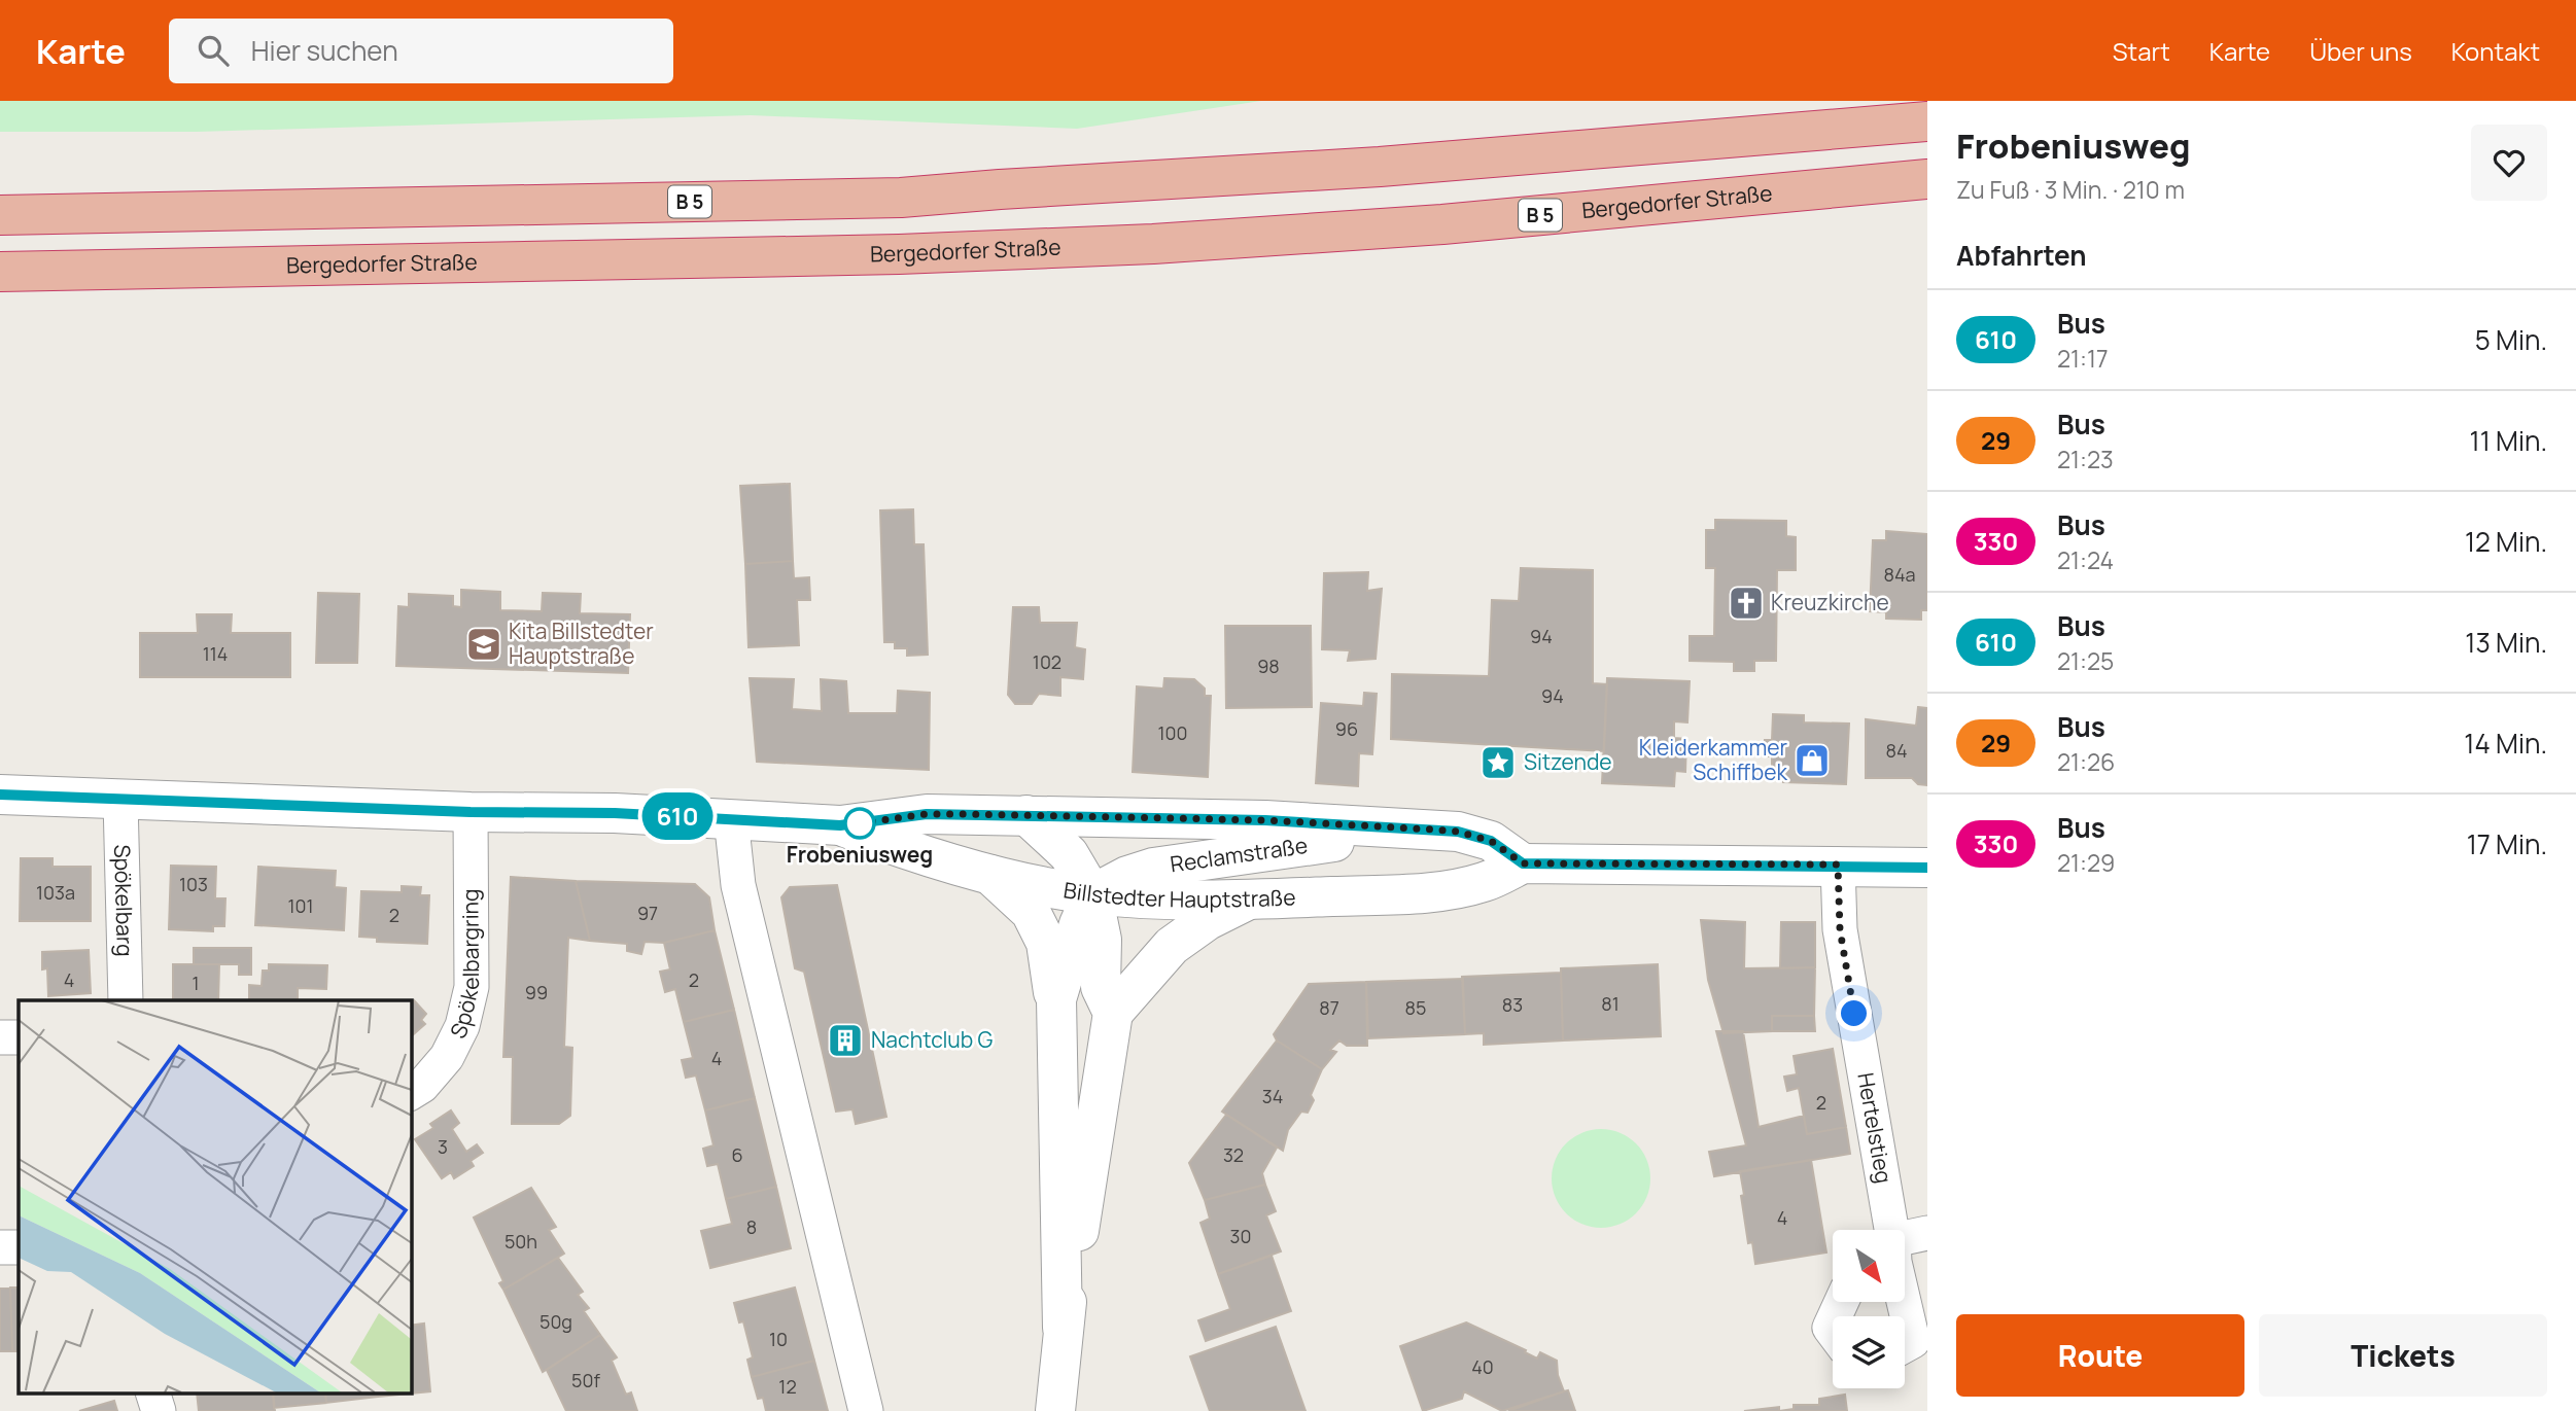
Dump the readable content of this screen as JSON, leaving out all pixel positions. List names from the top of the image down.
{
  "streets": {
    "highway": ["B 5", "Bergedorfer Straße"],
    "street": [
      "Reclamstraße",
      "Billstedter Hauptstraße",
      "Spökelbarg",
      "Spökelbargring",
      "Hertelstieg"
    ]
  },
  "crossings": [
    ["Reclamstraße", "Billstedter Hauptstraße"],
    ["Billstedter Hauptstraße", "Spökelbarg"],
    ["Billstedter Hauptstraße", "Spökelbargring"],
    ["Billstedter Hauptstraße", "Hertelstieg"]
  ],
  "places": {
    "church": ["Kreuzkirche"],
    "school or university": ["Kita Billstedter Hauptstraße"],
    "shop": ["Kleiderkammer Schiffbek"],
    "place": ["Sitzende"],
    "other": ["Frobeniusweg"],
    "building": ["Nachtclub G"]
  },
  "lines": ["bus line 610"],
  "house_numbers": [
    "84a",
    "94",
    "114",
    "102",
    "98",
    "94",
    "96",
    "100",
    "84",
    "103",
    "103a",
    "101",
    "97",
    "2",
    "4",
    "2",
    "1",
    "99",
    "81",
    "83",
    "87",
    "85",
    "4",
    "34",
    "2",
    "3",
    "6",
    "32",
    "4",
    "8",
    "30",
    "50h",
    "50g",
    "10",
    "40",
    "50f",
    "12"
  ],
  "north": "bottom right",
  "page": {
    "header": "Karte",
    "search": "Hier suchen",
    "nav": [
      "Start",
      "Karte",
      "Über uns",
      "Kontakt"
    ],
    "on_map": "610",
    "heading": [
      ["Frobeniusweg", "Zu Fuß · 3 Min. · 210 m"],
      "Abfahrten"
    ],
    "list": [
      {
        "mark": "610",
        "name": "Bus",
        "note": "21:17",
        "value": "5 Min."
      },
      {
        "mark": "29",
        "name": "Bus",
        "note": "21:23",
        "value": "11 Min."
      },
      {
        "mark": "330",
        "name": "Bus",
        "note": "21:24",
        "value": "12 Min."
      },
      {
        "mark": "610",
        "name": "Bus",
        "note": "21:25",
        "value": "13 Min."
      },
      {
        "mark": "29",
        "name": "Bus",
        "note": "21:26",
        "value": "14 Min."
      },
      {
        "mark": "330",
        "name": "Bus",
        "note": "21:29",
        "value": "17 Min."
      }
    ],
    "buttons": ["Route", "Tickets"]
  }
}
